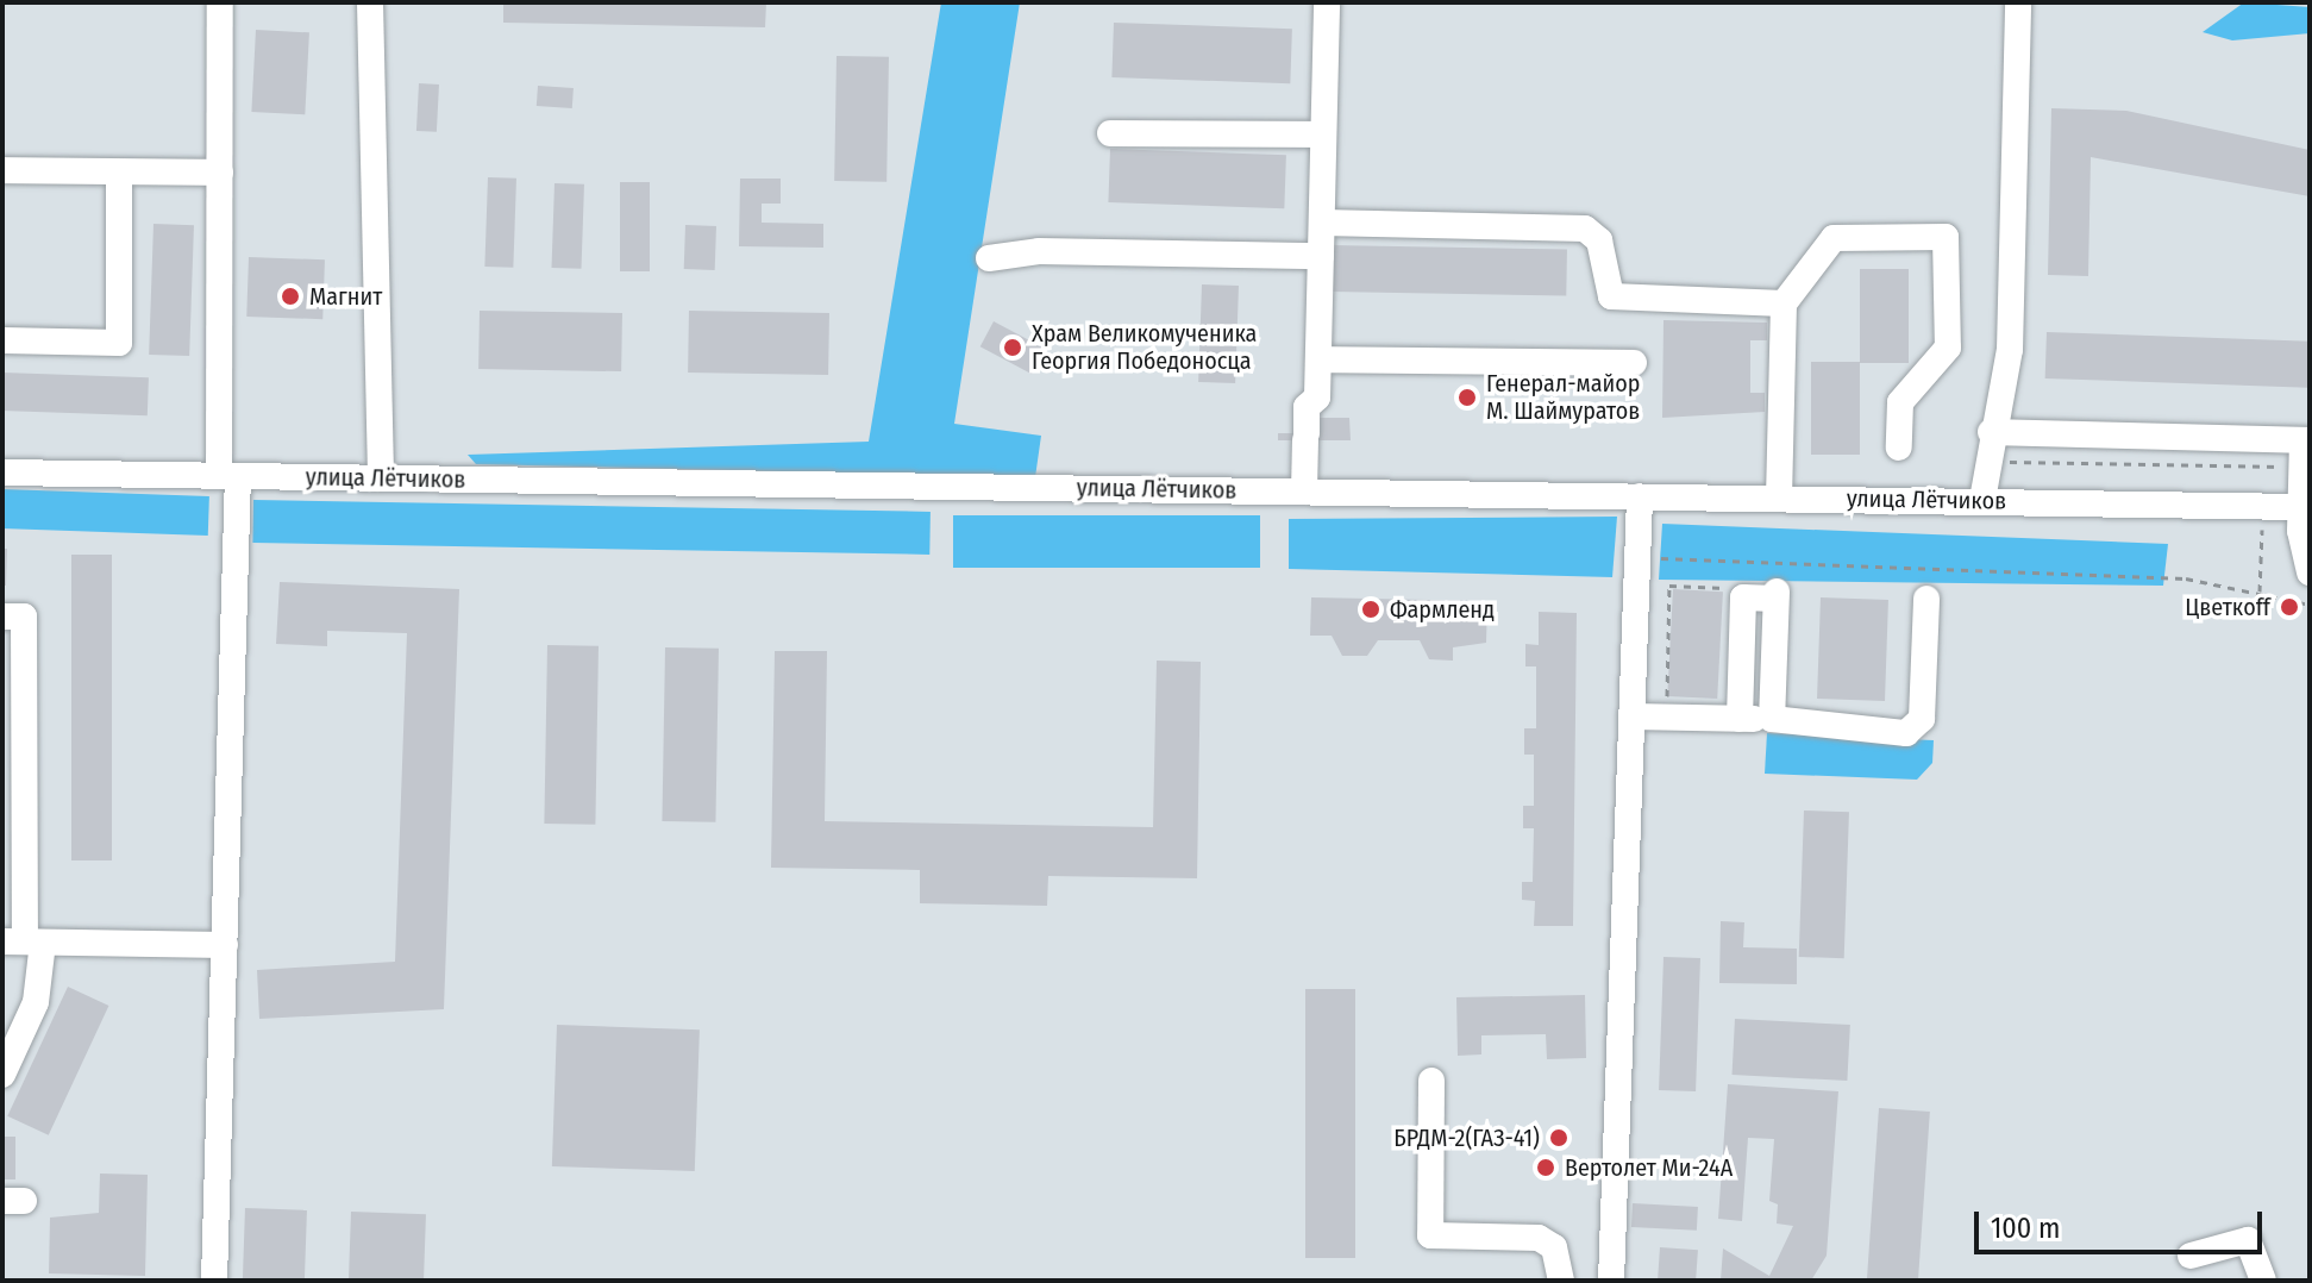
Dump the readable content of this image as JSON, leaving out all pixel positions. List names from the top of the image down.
{
  "streets": {
    "street": ["улица Лётчиков"]
  },
  "places": [
    "Магнит",
    "Храм Великомученика Георгия Победоносца",
    "Генерал-майор М. Шаймуратов",
    "Цветкoff",
    "Фармленд",
    "БРДМ-2(ГАЗ-41)",
    "Вертолет Ми-24А"
  ],
  "scale_bar": "100 m"
}
